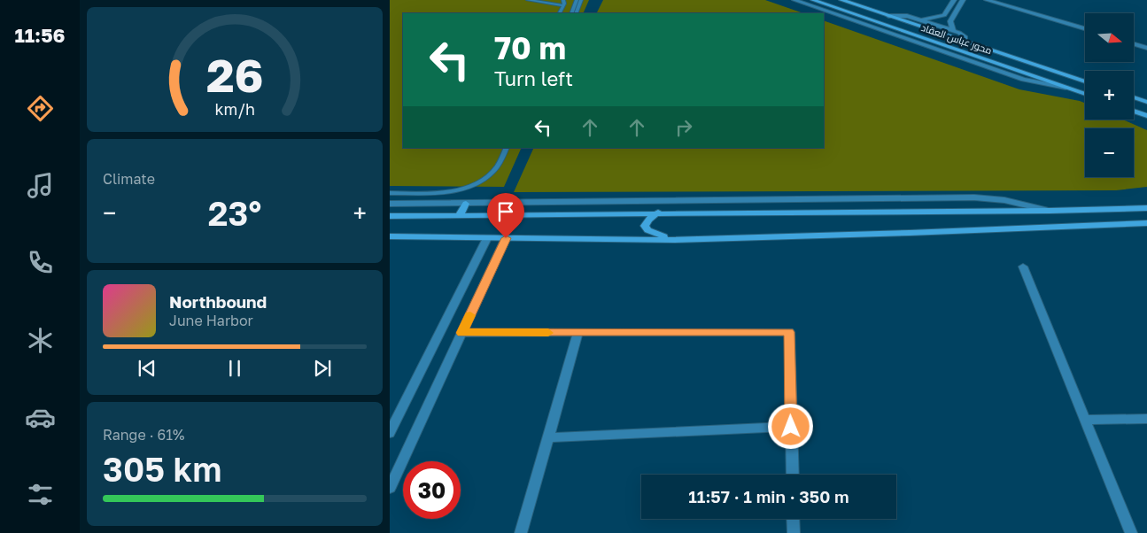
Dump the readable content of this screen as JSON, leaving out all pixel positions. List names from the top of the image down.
{
  "streets": {
    "main road": ["محور عباس العقاد"]
  },
  "north": "right",
  "page": {
    "tabs": "11:56",
    "map_buttons": ["+", "−"],
    "turn": ["70 m", "Turn left"],
    "tile": [
      "Climate",
      ["Range · 61%", "305 km"]
    ],
    "heat": ["−", "23°", "+"],
    "song": ["Northbound", "June Harbor"],
    "limit": "30",
    "trip": "11:57 · 1 min · 350 m",
    "gauge": ["26", "km/h"]
  }
}
